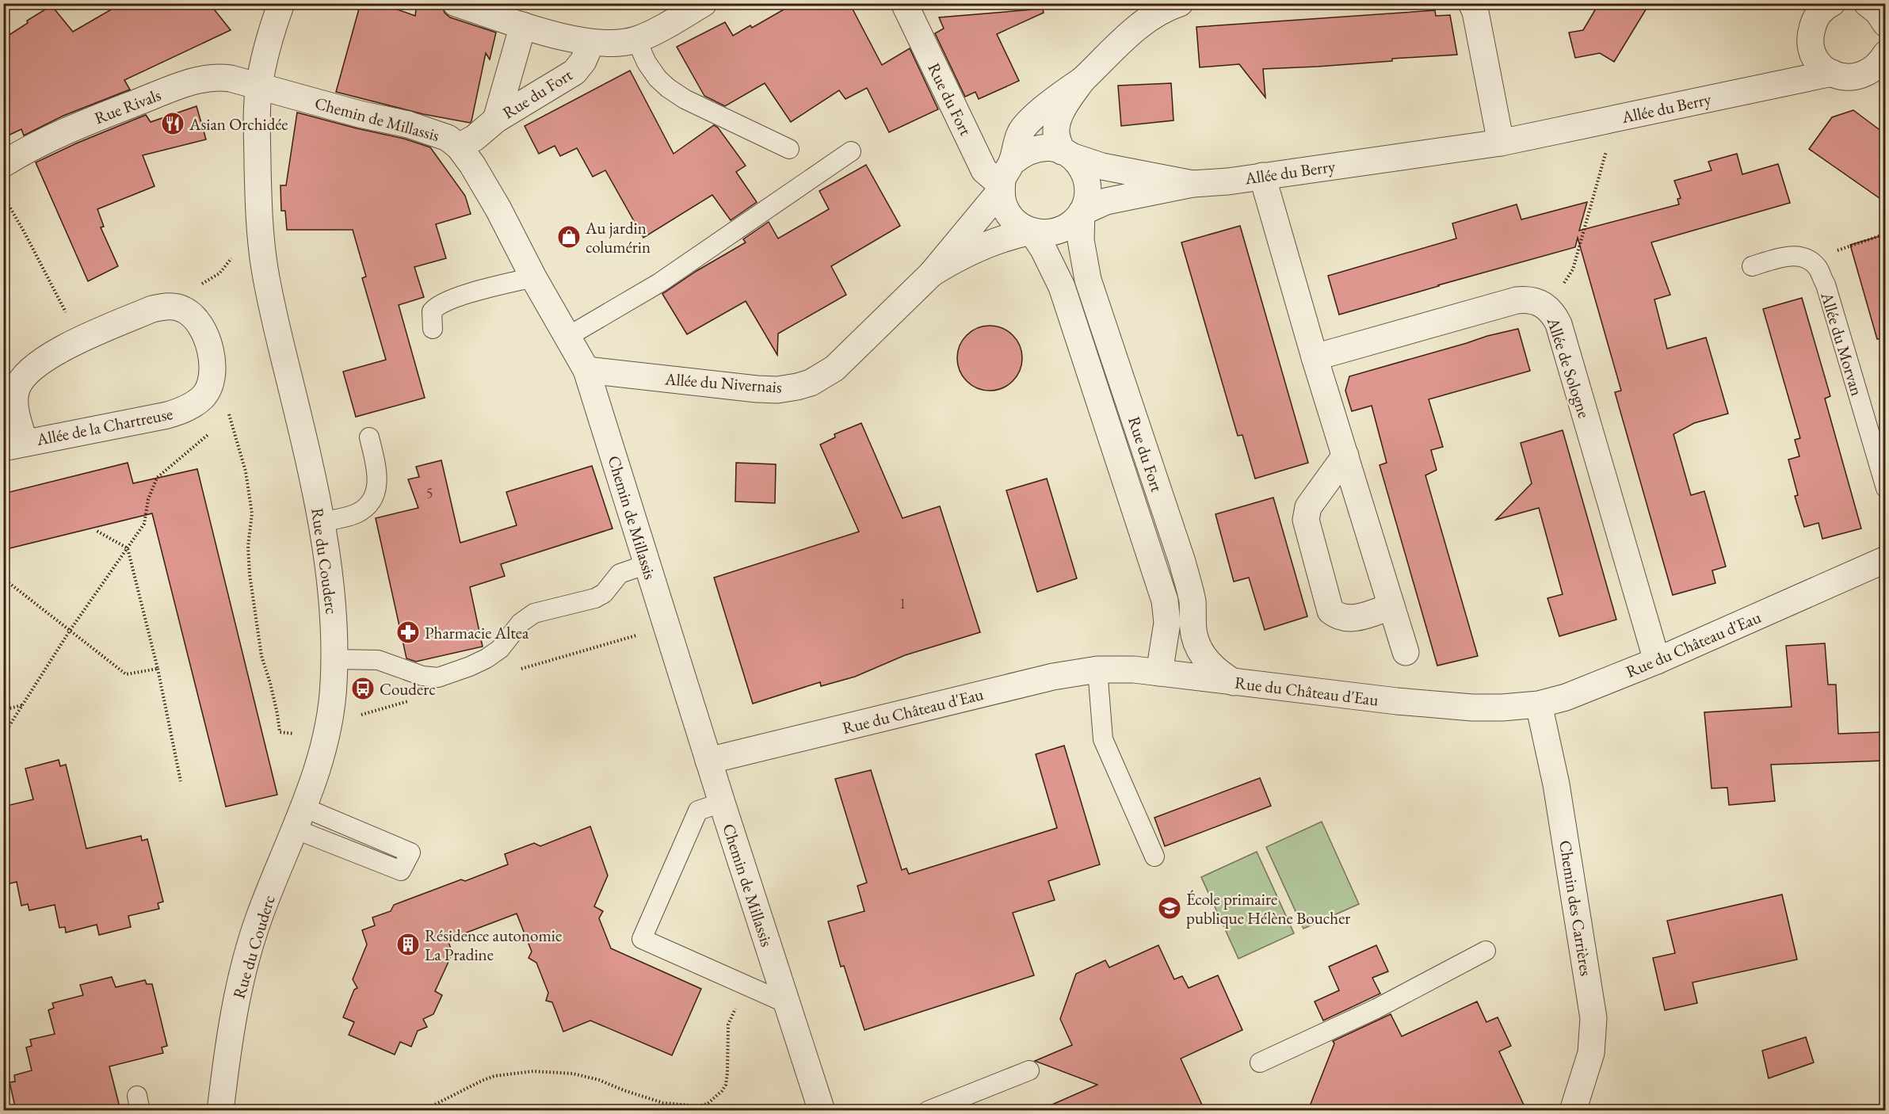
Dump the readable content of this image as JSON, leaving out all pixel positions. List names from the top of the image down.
{
  "streets": {
    "street": [
      "Rue du Fort",
      "Rue Rivals",
      "Allée du Berry",
      "Chemin de Millassis",
      "Allée de Sologne",
      "Allée du Nivernais",
      "Allée de la Chartreuse",
      "Rue du Couderc",
      "Rue du Château d'Eau",
      "Chemin des Carrières"
    ],
    "lane": ["Allée du Morvan"]
  },
  "crossings": [
    ["Rue du Fort", "Allée du Berry"],
    ["Rue du Fort", "Chemin de Millassis"],
    ["Rue du Fort", "Allée du Nivernais"],
    ["Rue du Fort", "Rue du Château d'Eau"],
    ["Rue Rivals", "Chemin de Millassis"],
    ["Rue Rivals", "Rue du Couderc"],
    ["Allée du Berry", "Allée du Nivernais"],
    ["Chemin de Millassis", "Allée du Nivernais"],
    ["Chemin de Millassis", "Rue du Couderc"],
    ["Chemin de Millassis", "Rue du Château d'Eau"],
    ["Allée de Sologne", "Rue du Château d'Eau"],
    ["Rue du Château d'Eau", "Chemin des Carrières"]
  ],
  "places": {
    "restaurant": ["Asian Orchidée"],
    "shop": ["Au jardin columérin"],
    "pharmacy": ["Pharmacie Altea"],
    "bus stop": ["Couderc"],
    "school or university": ["École primaire publique Hélène Boucher"],
    "building": ["Résidence autonomie La Pradine"]
  },
  "house_numbers": ["5", "1"]
}
